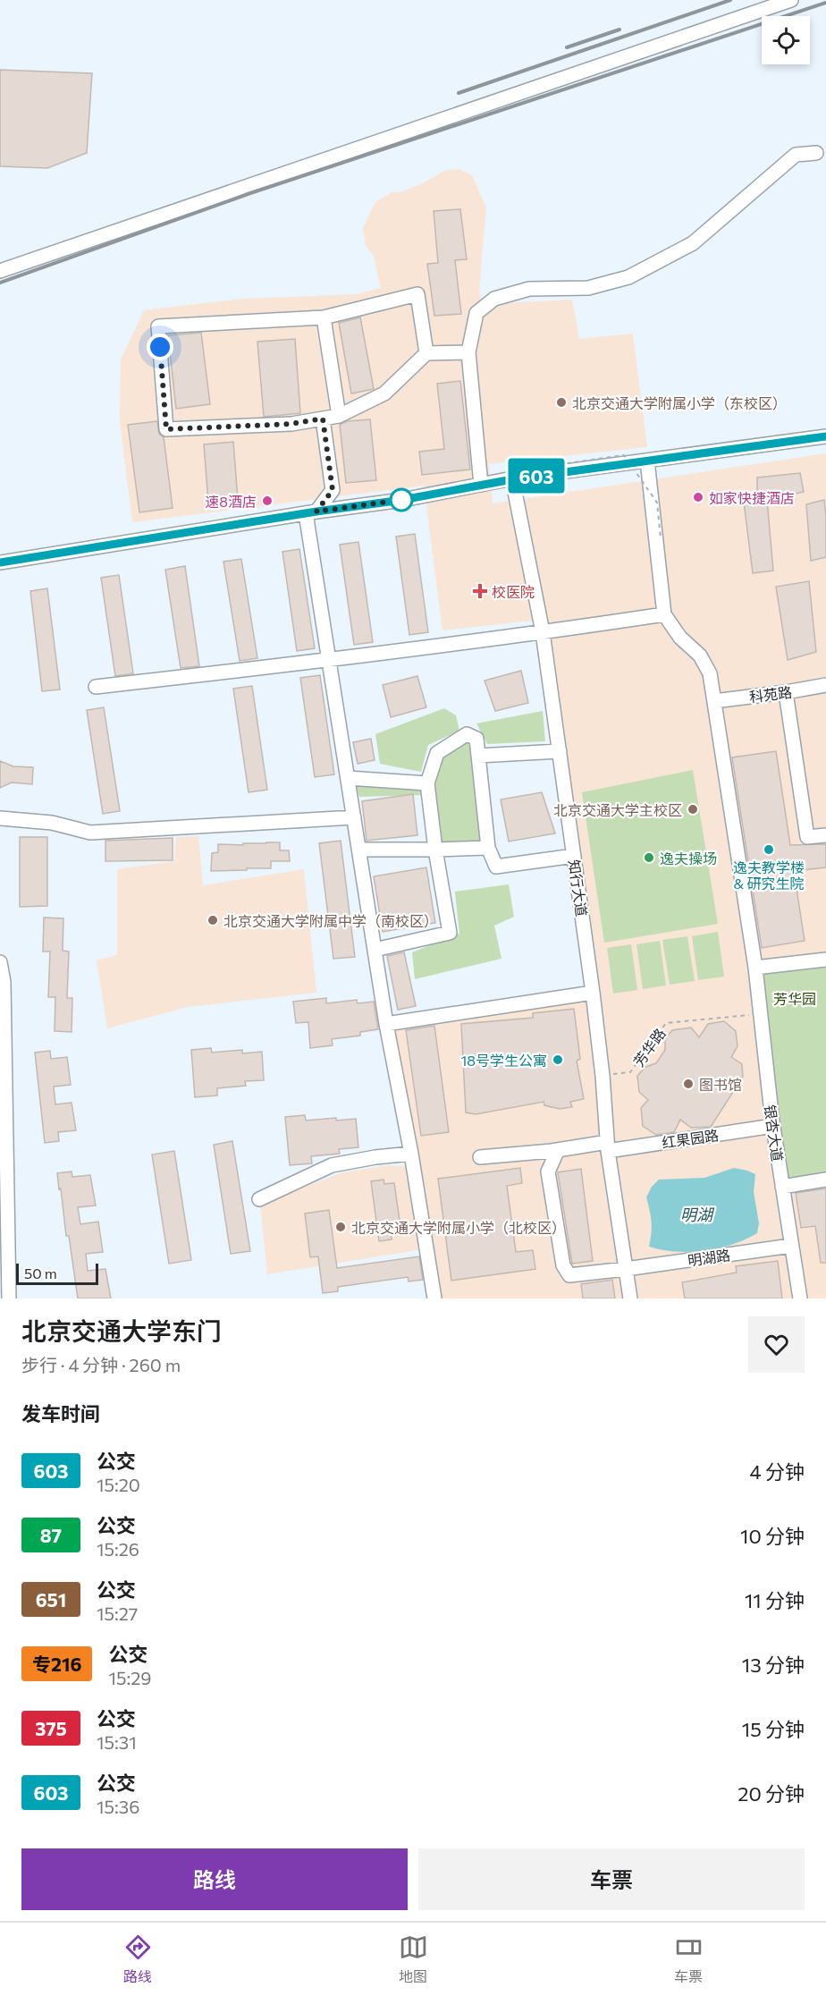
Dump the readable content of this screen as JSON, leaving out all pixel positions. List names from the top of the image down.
{
  "streets": {
    "street": [
      "科苑路",
      "知行大道",
      "银杏大道",
      "红果园路",
      "明湖路"
    ],
    "path": ["芳华路"]
  },
  "crossings": [
    ["科苑路", "银杏大道"],
    ["知行大道", "芳华路"],
    ["知行大道", "红果园路"],
    ["知行大道", "明湖路"],
    ["芳华路", "银杏大道"],
    ["银杏大道", "红果园路"],
    ["银杏大道", "明湖路"],
    ["红果园路", "明湖路"]
  ],
  "water": ["明湖"],
  "parks": ["芳华园"],
  "places": {
    "other": [
      "北京交通大学附属小学（东校区）",
      "如家快捷酒店",
      "速8酒店",
      "北京交通大学主校区",
      "逸夫教学楼 & 研究生院",
      "逸夫操场",
      "北京交通大学附属中学（南校区）",
      "18号学生公寓",
      "图书馆",
      "北京交通大学附属小学（北校区）"
    ],
    "health": ["校医院"]
  },
  "lines": ["bus line 603"],
  "scale_bar": "50 m",
  "page": {
    "on_map": "603",
    "scale": "50 m",
    "heading": [
      ["北京交通大学东门", "步行 · 4 分钟 · 260 m"],
      "发车时间"
    ],
    "list": [
      {
        "mark": "603",
        "name": "公交",
        "note": "15:20",
        "value": "4 分钟"
      },
      {
        "mark": "87",
        "name": "公交",
        "note": "15:26",
        "value": "10 分钟"
      },
      {
        "mark": "651",
        "name": "公交",
        "note": "15:27",
        "value": "11 分钟"
      },
      {
        "mark": "专216",
        "name": "公交",
        "note": "15:29",
        "value": "13 分钟"
      },
      {
        "mark": "375",
        "name": "公交",
        "note": "15:31",
        "value": "15 分钟"
      },
      {
        "mark": "603",
        "name": "公交",
        "note": "15:36",
        "value": "20 分钟"
      }
    ],
    "buttons": ["路线", "车票"],
    "tabs": ["路线", "地图", "车票"]
  }
}
